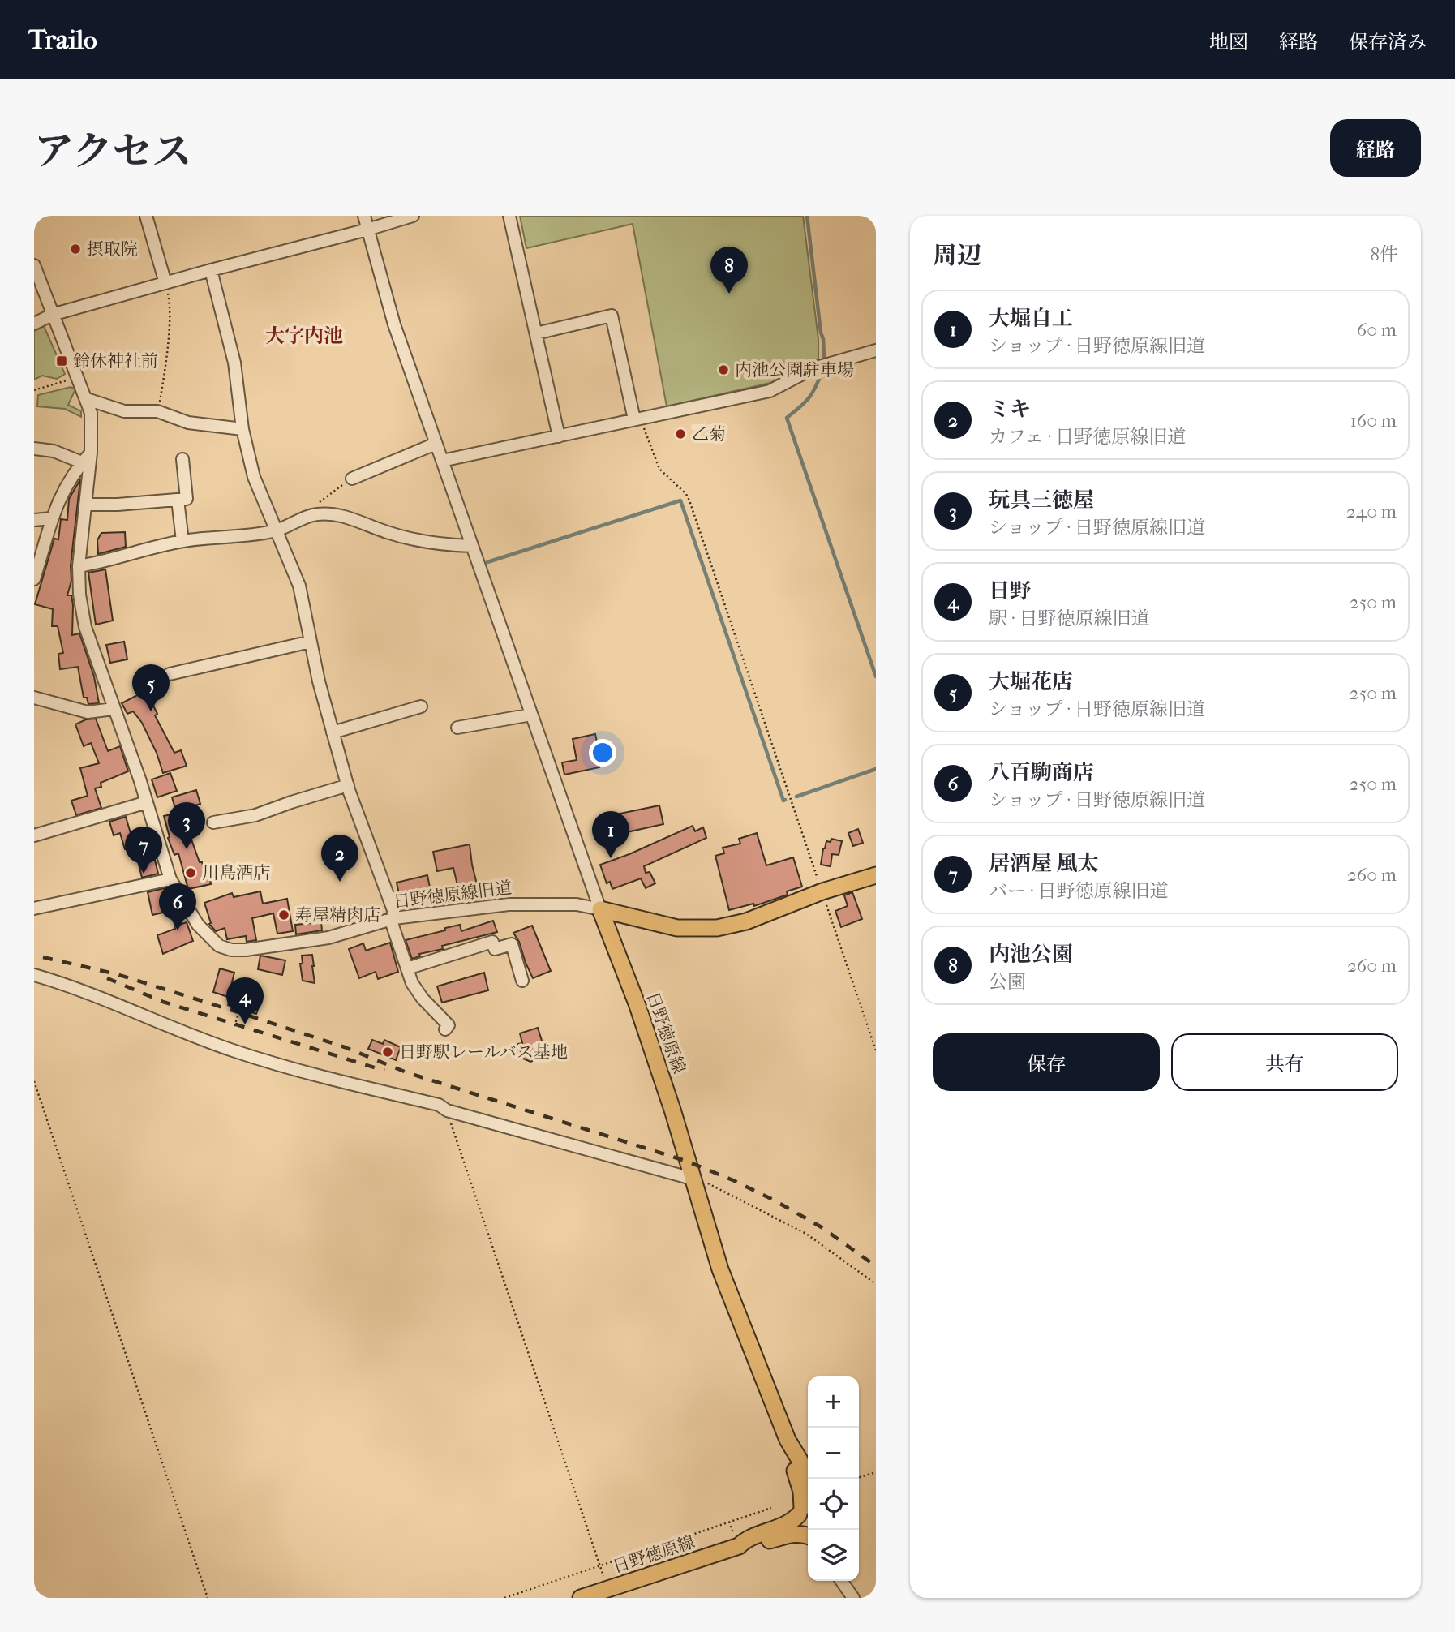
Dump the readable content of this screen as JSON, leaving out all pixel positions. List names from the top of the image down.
{
  "streets": {
    "main road": ["日野徳原線"],
    "street": ["日野徳原線旧道"]
  },
  "crossings": [
    ["日野徳原線旧道", "日野徳原線"]
  ],
  "districts": ["大字内池"],
  "places": {
    "other": [
      "摂取院",
      "内池公園駐車場",
      "乙菊",
      "川島酒店",
      "寿屋精肉店",
      "日野駅レールバス基地"
    ],
    "transit": ["鈴休神社前"]
  },
  "page": {
    "header": "Trailo",
    "nav": ["地図", "経路", "保存済み"],
    "title": "アクセス",
    "buttons": [
      "経路",
      ["保存", "共有"]
    ],
    "heading": ["周辺", "8件"],
    "pins": [
      "8",
      "5",
      "3",
      "1",
      "7",
      "2",
      "6",
      "4"
    ],
    "list": [
      {
        "mark": "1",
        "name": "大堀自工",
        "note": "ショップ · 日野徳原線旧道",
        "value": "60 m"
      },
      {
        "mark": "2",
        "name": "ミキ",
        "note": "カフェ · 日野徳原線旧道",
        "value": "160 m"
      },
      {
        "mark": "3",
        "name": "玩具三徳屋",
        "note": "ショップ · 日野徳原線旧道",
        "value": "240 m"
      },
      {
        "mark": "4",
        "name": "日野",
        "note": "駅 · 日野徳原線旧道",
        "value": "250 m"
      },
      {
        "mark": "5",
        "name": "大堀花店",
        "note": "ショップ · 日野徳原線旧道",
        "value": "250 m"
      },
      {
        "mark": "6",
        "name": "八百駒商店",
        "note": "ショップ · 日野徳原線旧道",
        "value": "250 m"
      },
      {
        "mark": "7",
        "name": "居酒屋 風太",
        "note": "バー · 日野徳原線旧道",
        "value": "260 m"
      },
      {
        "mark": "8",
        "name": "内池公園",
        "note": "公園",
        "value": "260 m"
      }
    ],
    "map_buttons": ["+", "−"]
  }
}
